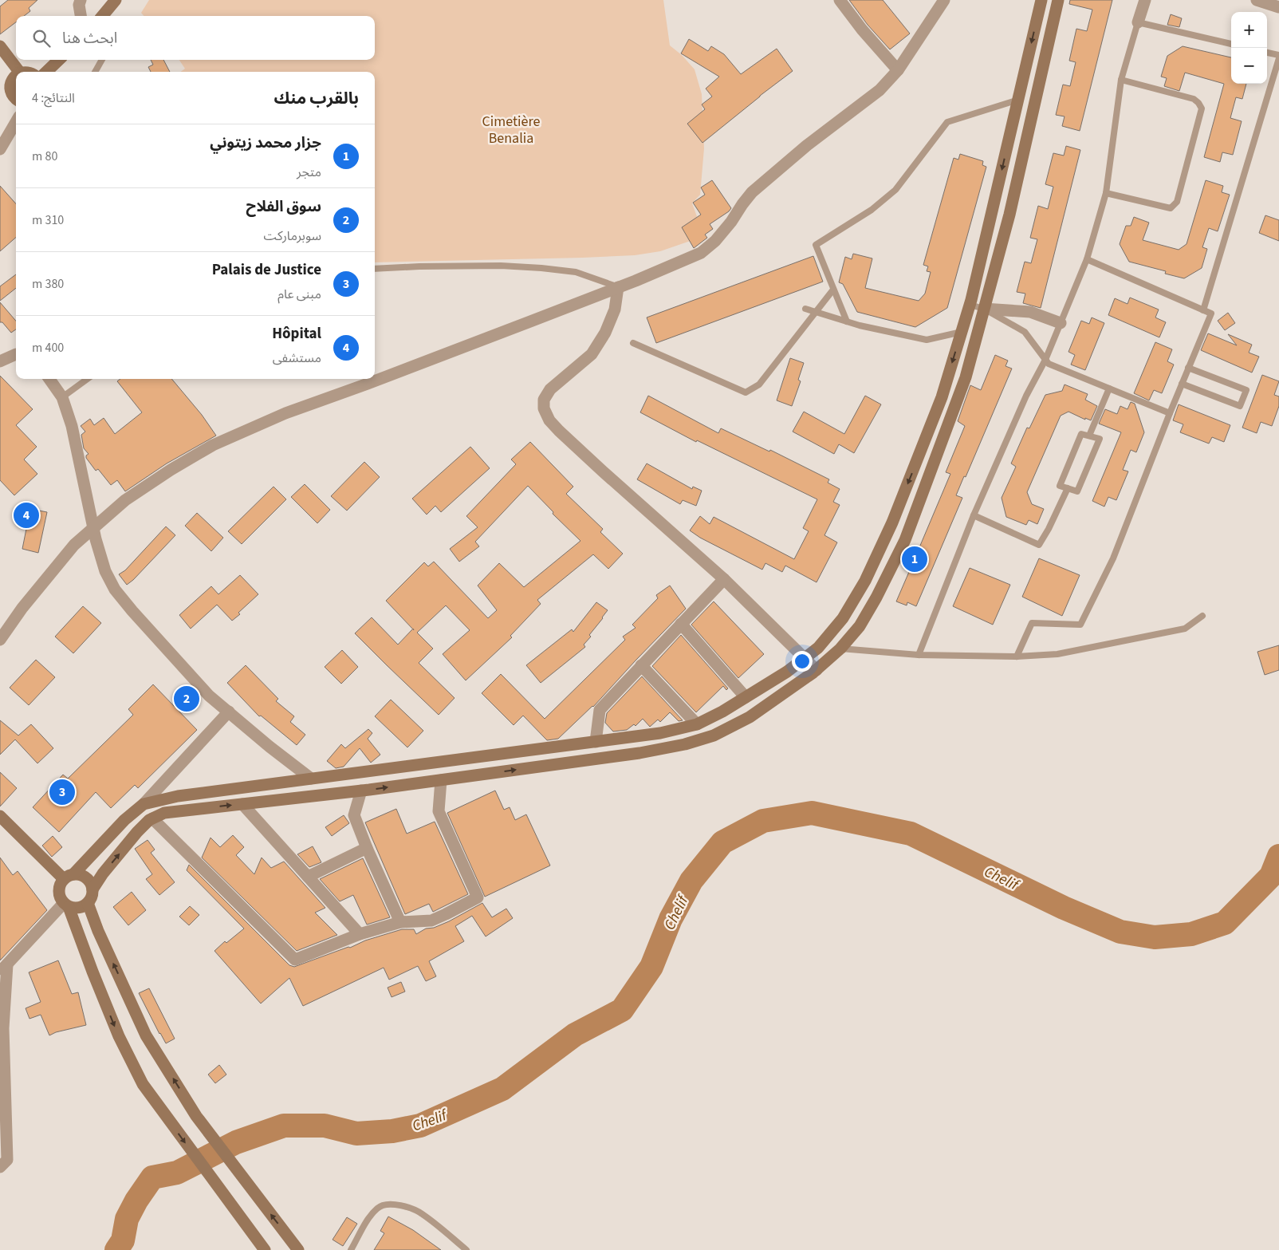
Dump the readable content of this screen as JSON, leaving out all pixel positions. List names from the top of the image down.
{
  "water": ["Chelif"],
  "parks": ["Cimetière Benalia"],
  "page": {
    "map_buttons": ["+", "−"],
    "search": "ابحث هنا",
    "heading": ["بالقرب منك", "النتائج: 4"],
    "list": [
      {
        "mark": "1",
        "name": "جزار محمد زيتوني",
        "note": "متجر",
        "value": "80 m"
      },
      {
        "mark": "2",
        "name": "سوق الفلاح",
        "note": "سوبرماركت",
        "value": "310 m"
      },
      {
        "mark": "3",
        "name": "Palais de Justice",
        "note": "مبنى عام",
        "value": "380 m"
      },
      {
        "mark": "4",
        "name": "Hôpital",
        "note": "مستشفى",
        "value": "400 m"
      }
    ],
    "pins": [
      "4",
      "1",
      "2",
      "3"
    ]
  }
}
